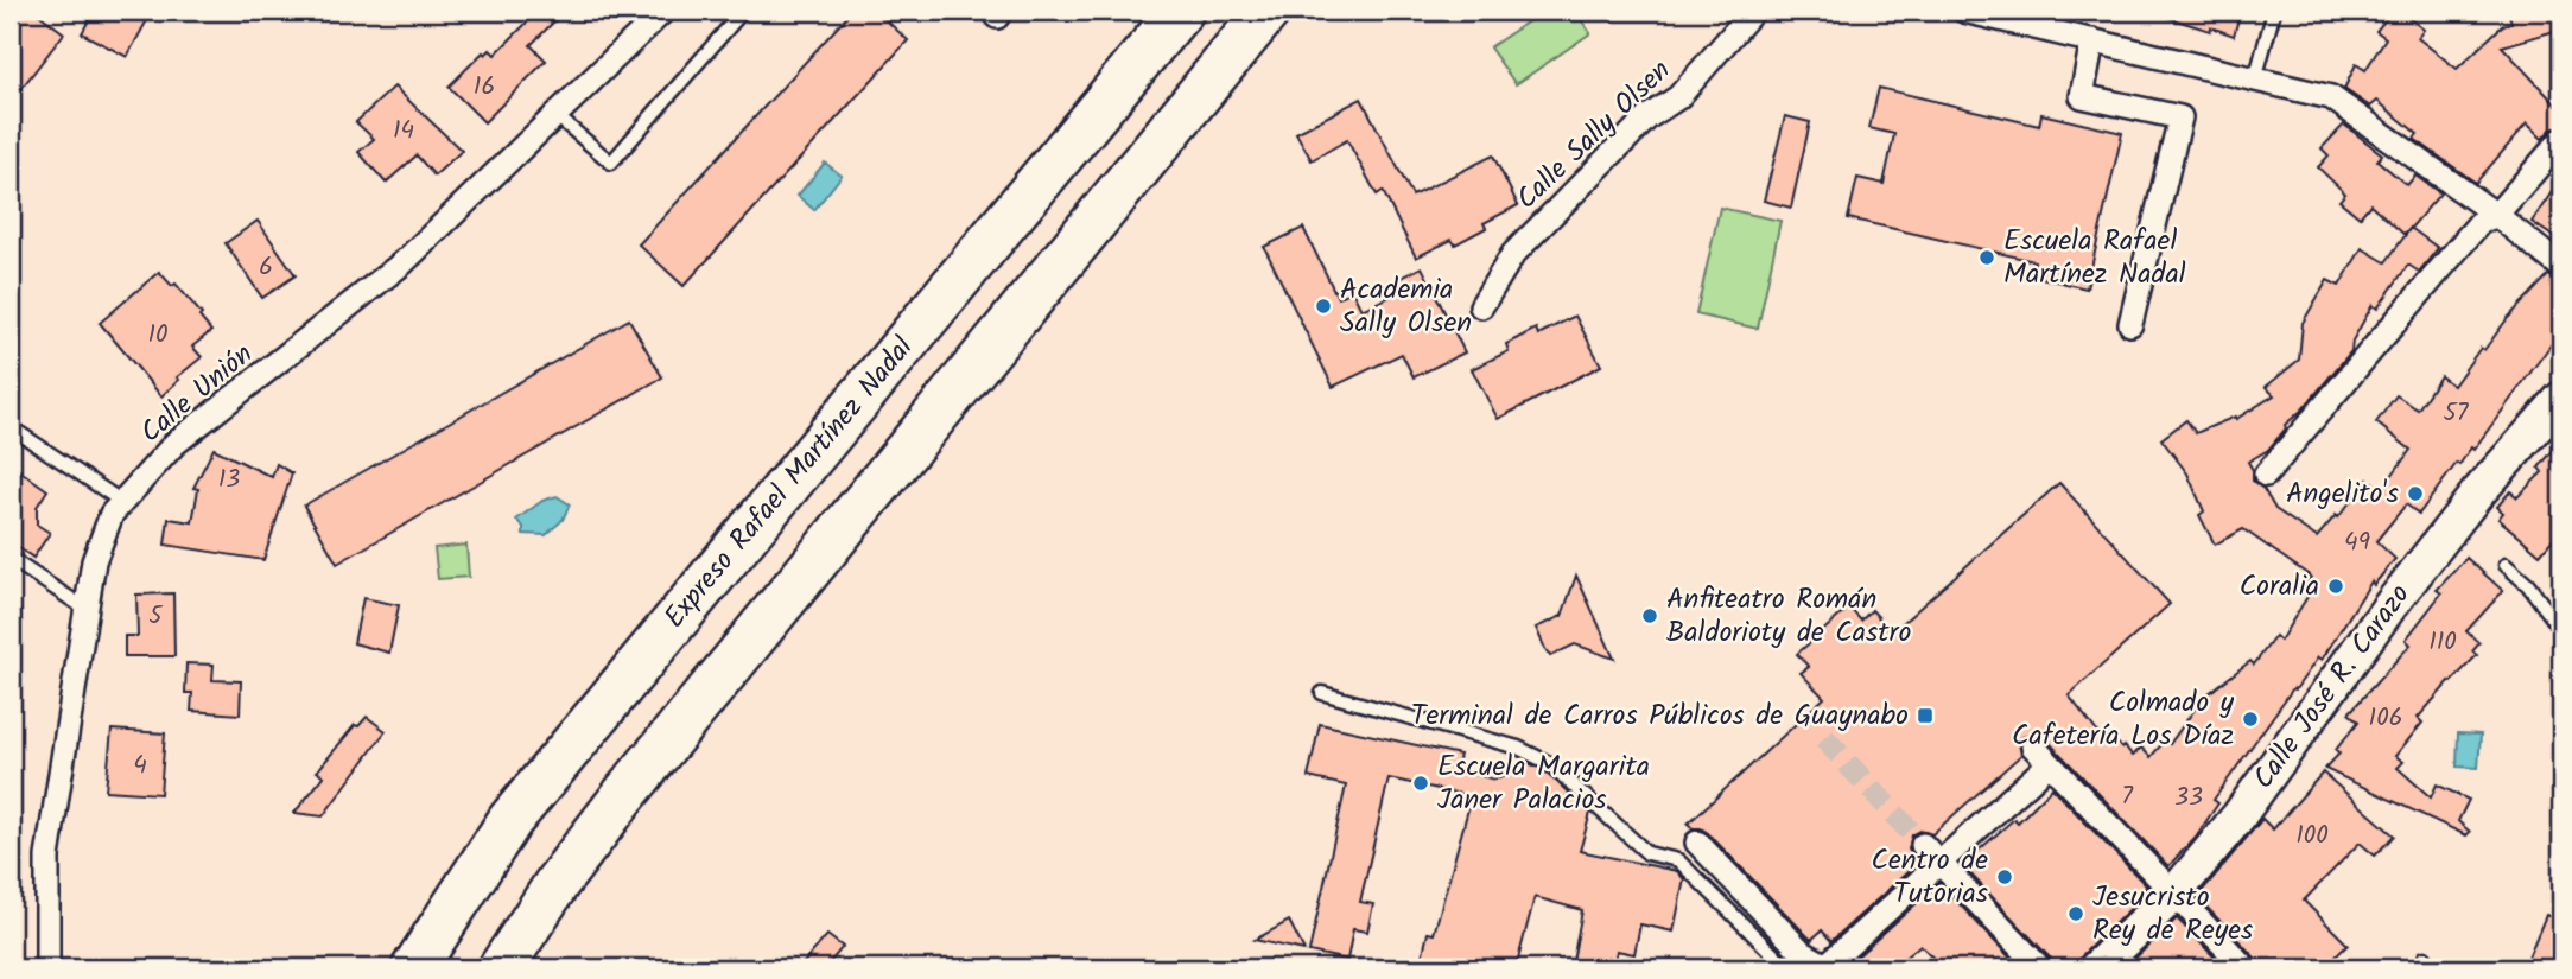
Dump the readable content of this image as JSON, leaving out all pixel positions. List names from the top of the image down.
{
  "streets": {
    "highway": ["Expreso Rafael Martínez Nadal"],
    "street": ["Calle Sally Olsen", "Calle Unión", "Calle José R. Carazo"]
  },
  "places": {
    "other": [
      "Escuela Rafael Martínez Nadal",
      "Academia Sally Olsen",
      "Angelito's",
      "Coralia",
      "Anfiteatro Román Baldorioty de Castro",
      "Colmado y Cafetería Los Díaz",
      "Escuela Margarita Janer Palacios",
      "Centro de Tutorias",
      "Jesucristo Rey de Reyes"
    ],
    "transit": ["Terminal de Carros Públicos de Guaynabo"]
  },
  "house_numbers": [
    "16",
    "14",
    "6",
    "10",
    "57",
    "13",
    "49",
    "5",
    "110",
    "106",
    "4",
    "7",
    "33",
    "100"
  ]
}
